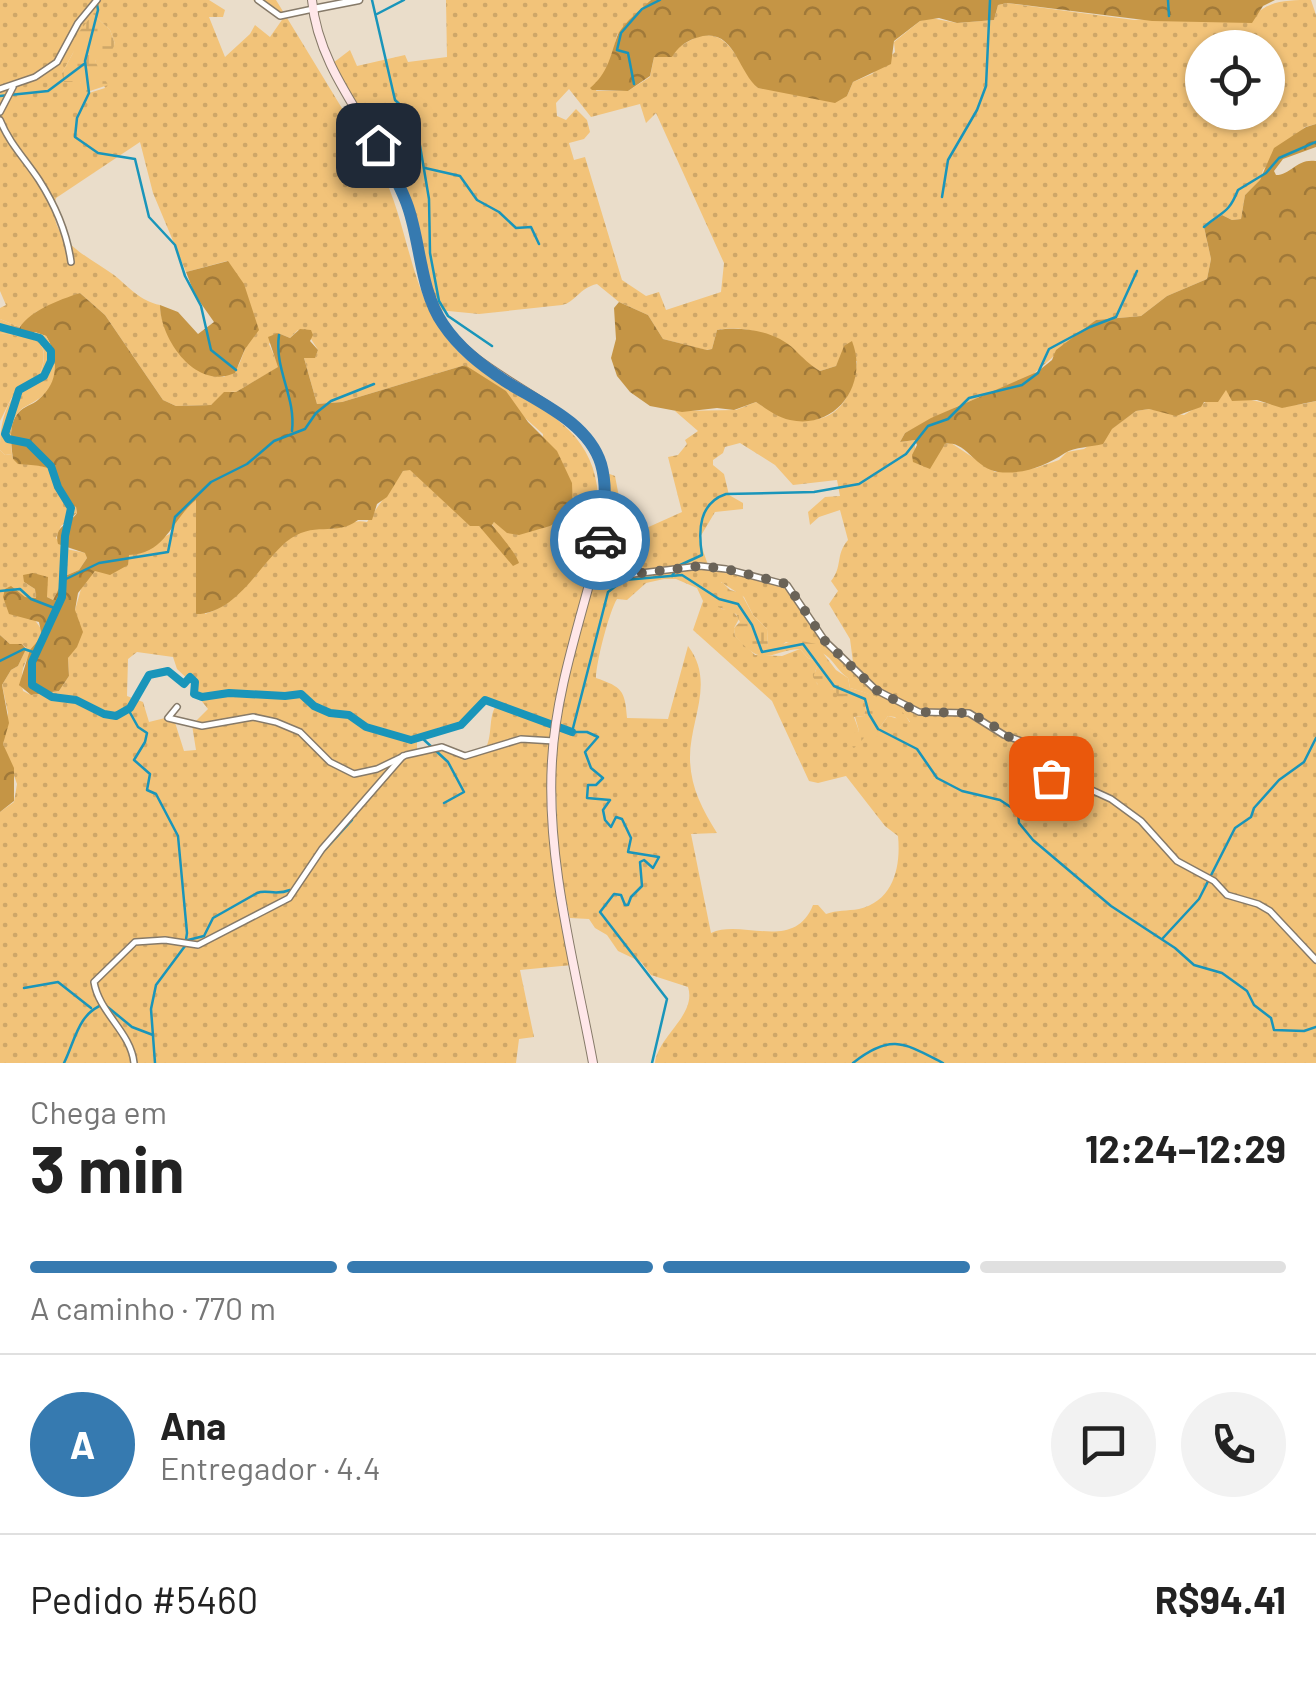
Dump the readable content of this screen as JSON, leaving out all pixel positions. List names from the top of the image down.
{
  "page": {
    "heading": ["3 min", "Chega em", "12:24–12:29"],
    "panel": [
      "Ana",
      "Entregador · 4.4",
      "Pedido #5460",
      "R$94.41"
    ],
    "bar": "A caminho · 770 m",
    "round": "A"
  }
}
